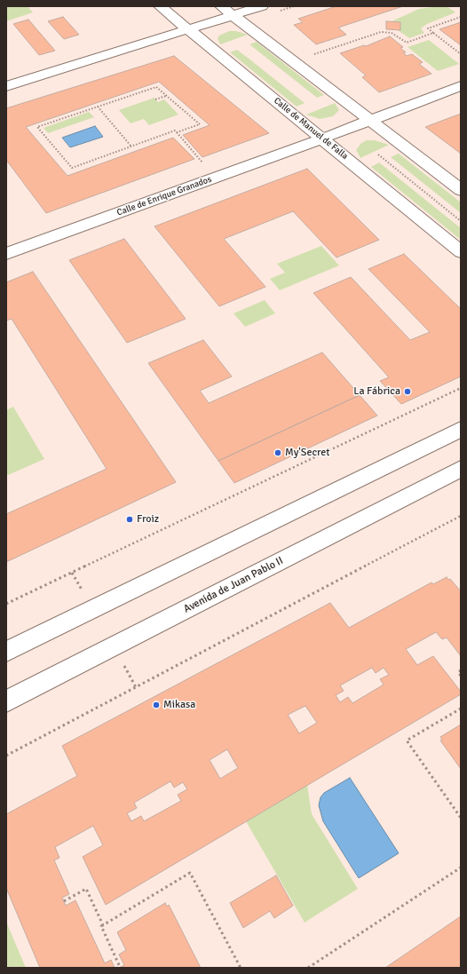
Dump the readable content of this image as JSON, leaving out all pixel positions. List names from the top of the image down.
{
  "streets": {
    "street": ["Calle de Manuel de Falla", "Calle de Enrique Granados", "Avenida de Juan Pablo II"]
  },
  "crossings": [
    ["Calle de Manuel de Falla", "Calle de Enrique Granados"]
  ],
  "places": [
    "La Fábrica",
    "My'Secret",
    "Froiz",
    "Mikasa"
  ]
}
